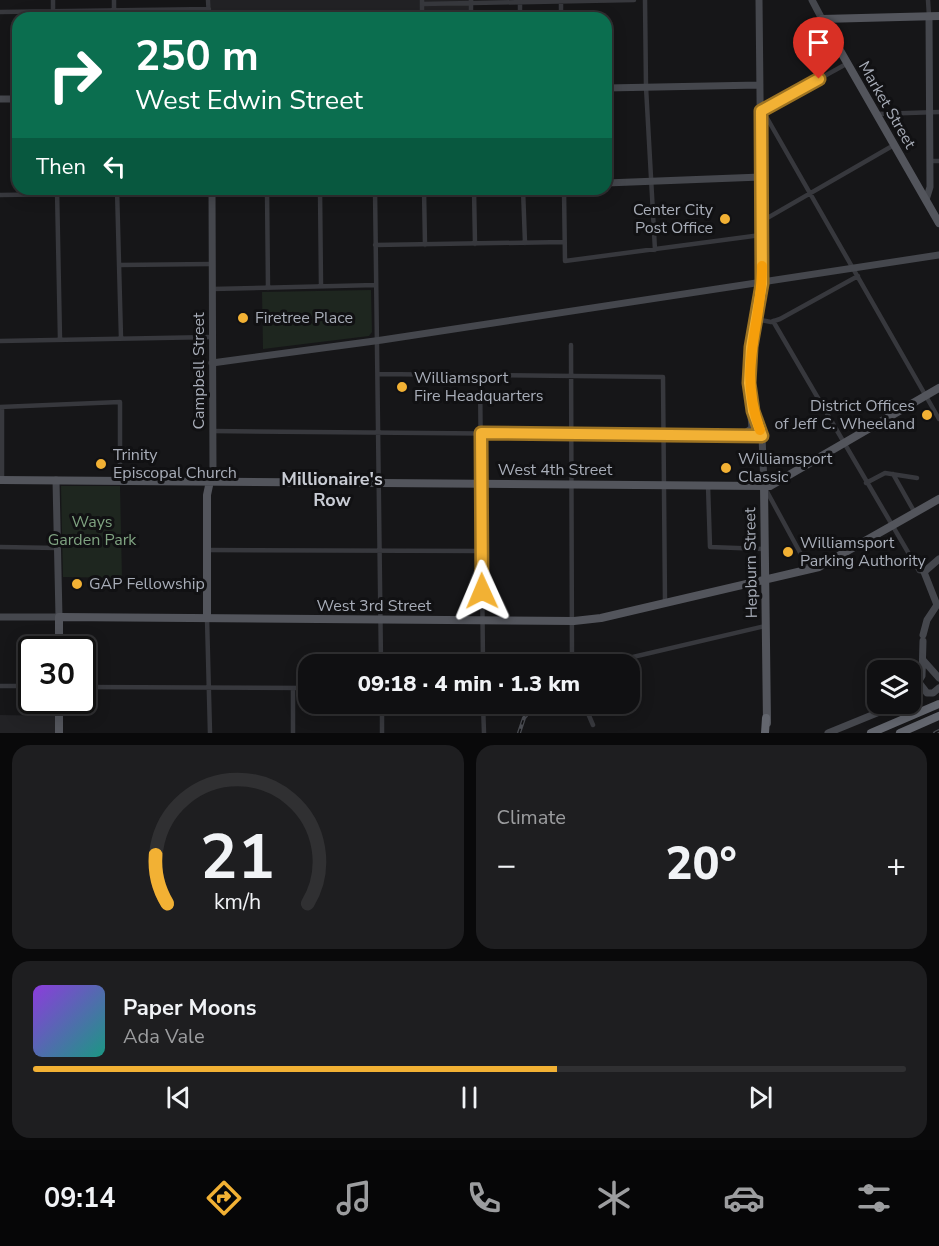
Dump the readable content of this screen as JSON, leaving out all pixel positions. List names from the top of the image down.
{
  "streets": {
    "main road": [
      "Market Street",
      "Campbell Street",
      "West 4th Street",
      "Hepburn Street",
      "West 3rd Street"
    ]
  },
  "crossings": [
    ["Campbell Street", "West 4th Street"],
    ["Campbell Street", "West 3rd Street"],
    ["West 4th Street", "Hepburn Street"],
    ["Hepburn Street", "West 3rd Street"]
  ],
  "districts": ["Millionaire's Row"],
  "parks": ["Ways Garden Park"],
  "places": [
    "Center City Post Office",
    "Firetree Place",
    "Williamsport Fire Headquarters",
    "District Offices of Jeff C. Wheeland",
    "Trinity Episcopal Church",
    "Williamsport Classic",
    "Williamsport Parking Authority",
    "GAP Fellowship"
  ],
  "page": {
    "turn": ["250 m", "West Edwin Street"],
    "then": "Then",
    "limit": "30",
    "trip": "09:18 · 4 min · 1.3 km",
    "tile": "Climate",
    "heat": ["−", "20°", "+"],
    "song": ["Paper Moons", "Ada Vale"],
    "tabs": "09:14",
    "gauge": ["21", "km/h"]
  }
}
